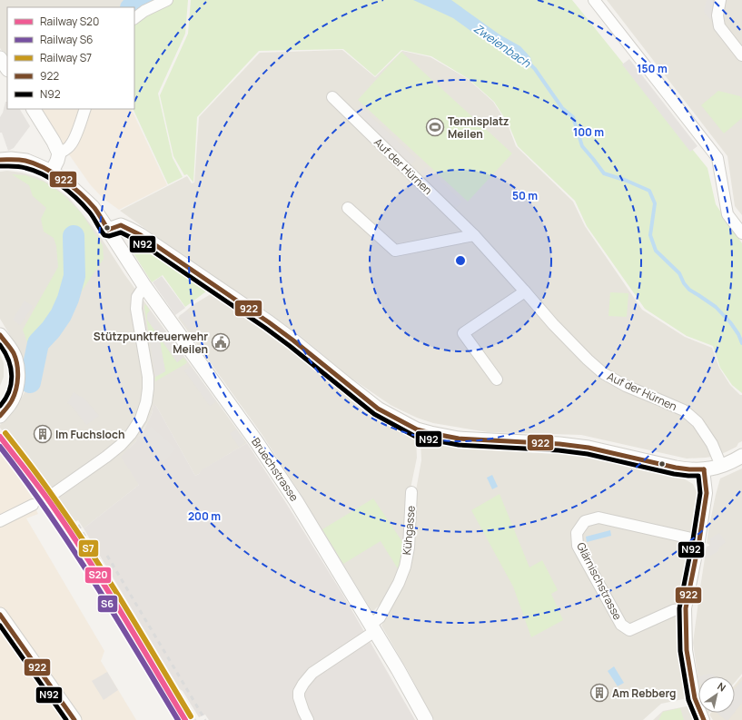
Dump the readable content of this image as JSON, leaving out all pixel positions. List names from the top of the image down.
{
  "streets": {
    "street": [
      "Auf der Hürnen",
      "Bruechstrasse",
      "Kühgasse",
      "Glärnischstrasse"
    ]
  },
  "crossings": [
    ["Bruechstrasse", "Kühgasse"]
  ],
  "water": ["Zweienbach"],
  "places": {
    "sports": ["Tennisplatz Meilen"],
    "public building": ["Stützpunktfeuerwehr Meilen"],
    "building": ["Im Fuchsloch", "Am Rebberg"]
  },
  "lines": [
    "transit line 922",
    "transit line N92",
    "rail line S7",
    "rail line S20",
    "rail line S6"
  ],
  "legend": [
    "Railway S20",
    "Railway S6",
    "Railway S7",
    "922",
    "N92"
  ],
  "north": "top right",
  "rings": [
    "150 m",
    "100 m",
    "50 m",
    "200 m"
  ]
}
